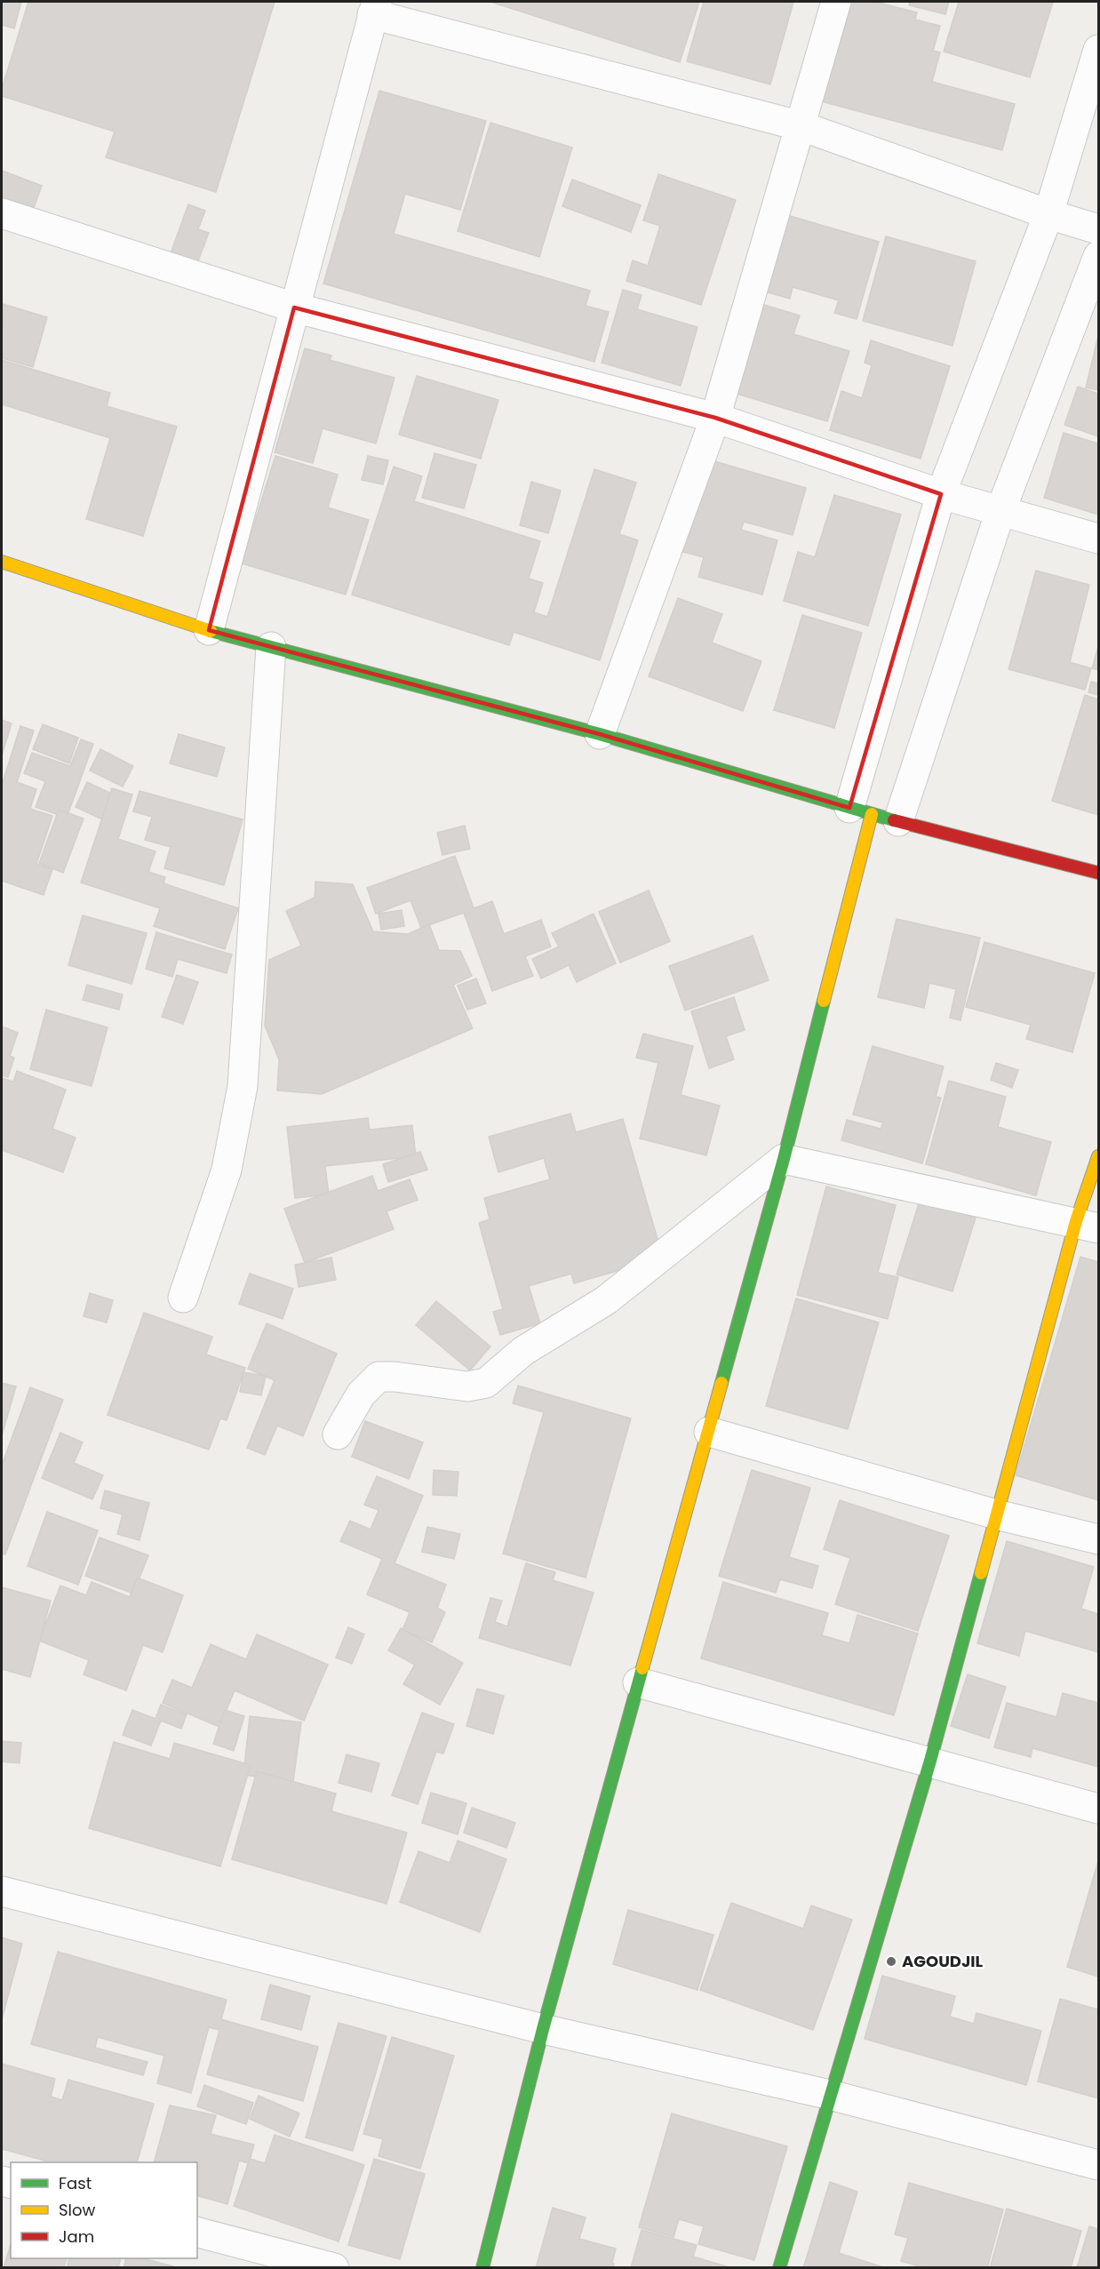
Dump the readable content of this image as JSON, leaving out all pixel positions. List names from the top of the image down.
{
  "places": ["AGOUDJIL"],
  "legend": ["Fast", "Slow", "Jam"]
}
